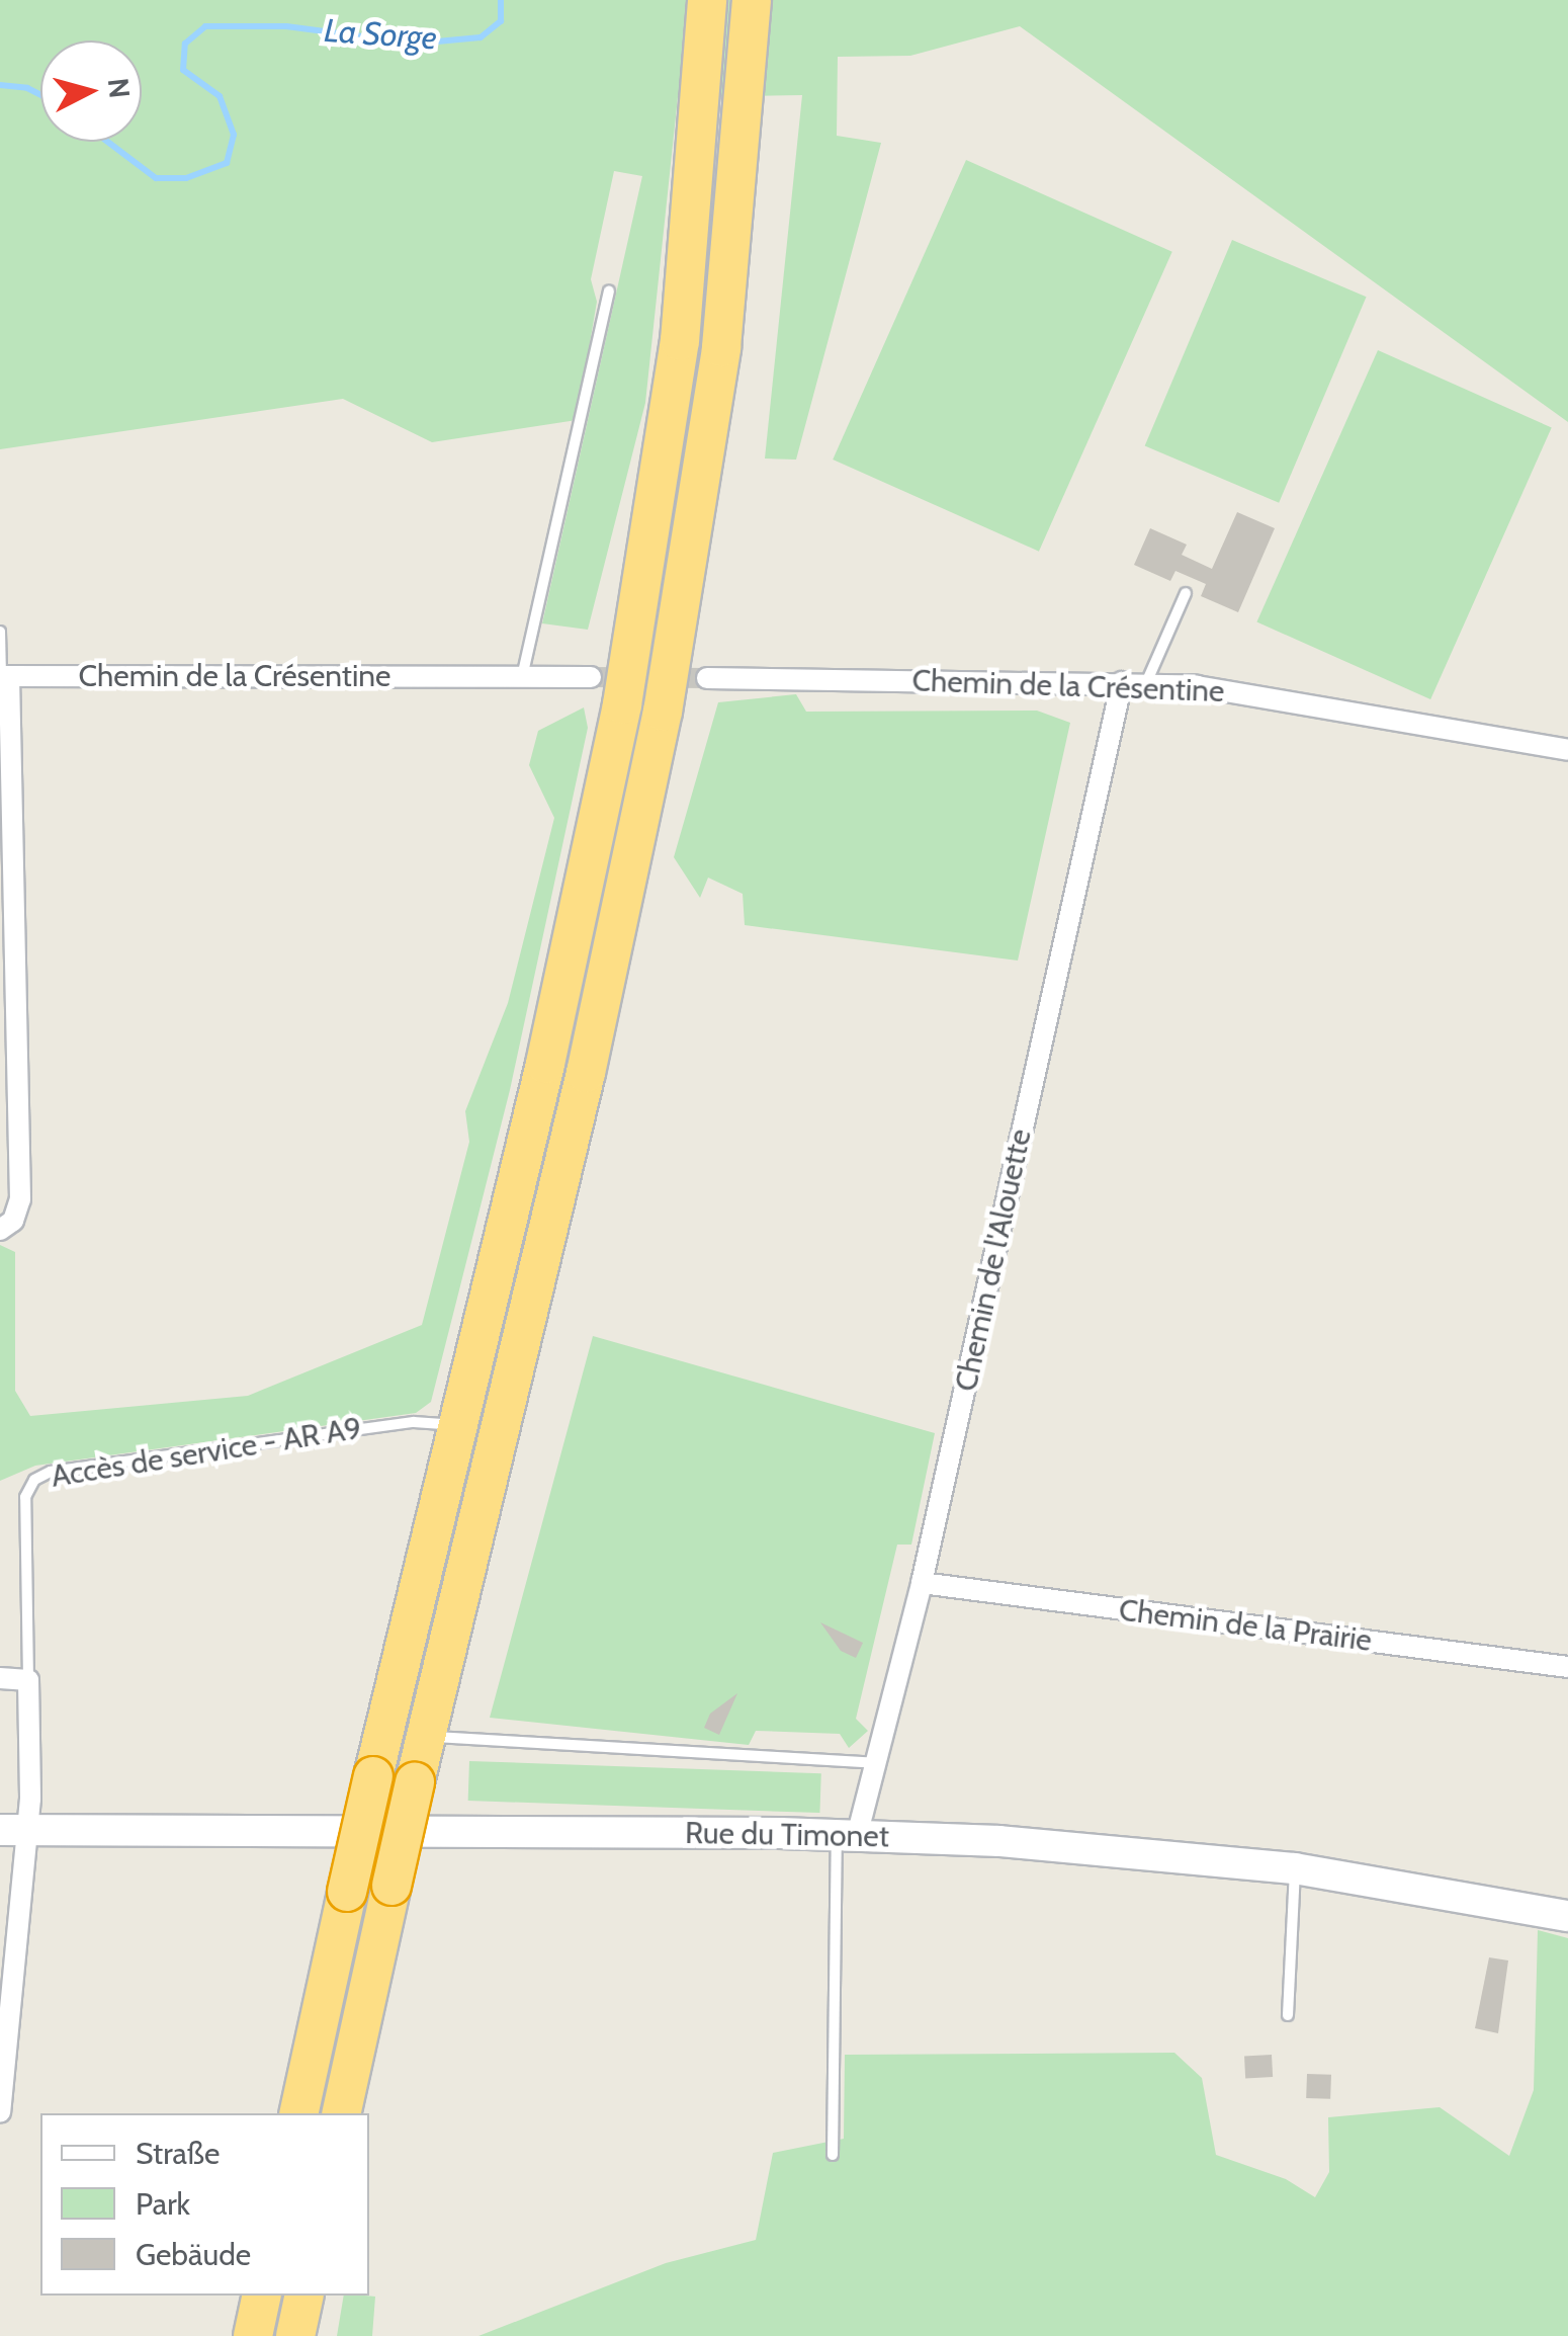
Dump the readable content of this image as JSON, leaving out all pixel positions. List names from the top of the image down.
{
  "streets": {
    "main road": ["Rue du Timonet"],
    "street": ["Chemin de la Crésentine", "Chemin de l'Alouette", "Chemin de la Prairie"],
    "lane": ["Accès de service - AR A9"]
  },
  "crossings": [
    ["Chemin de la Crésentine", "Chemin de l'Alouette"],
    ["Chemin de l'Alouette", "Chemin de la Prairie"],
    ["Chemin de l'Alouette", "Rue du Timonet"]
  ],
  "water": ["La Sorge"],
  "legend": ["Straße", "Park", "Gebäude"],
  "north": "right"
}
